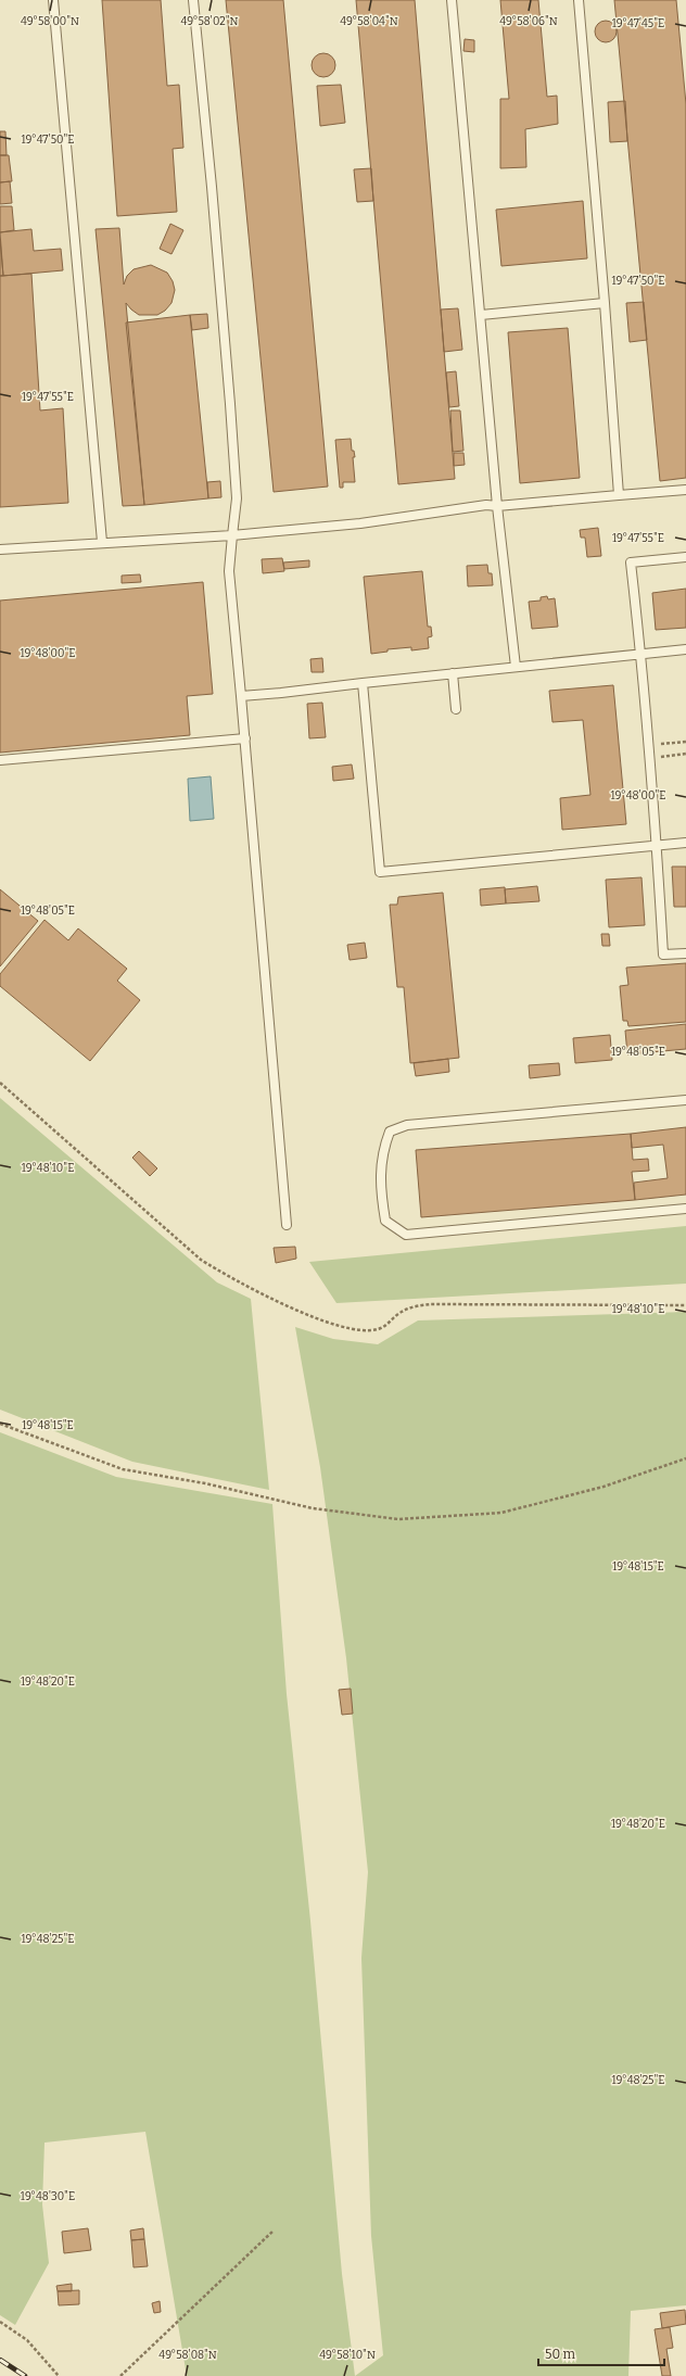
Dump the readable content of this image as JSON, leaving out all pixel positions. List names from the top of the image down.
{
  "scale_bar": "50 m",
  "coordinates": [
    "49°58'00\"N",
    "49°58'02\"N",
    "49°58'04\"N",
    "49°58'06\"N",
    "19°47'45\"E",
    "19°47'50\"E",
    "19°47'55\"E",
    "19°48'00\"E",
    "19°48'05\"E",
    "19°48'10\"E",
    "19°48'15\"E",
    "19°48'20\"E",
    "19°48'25\"E",
    "19°48'30\"E",
    "49°58'08\"N",
    "49°58'10\"N"
  ]
}
